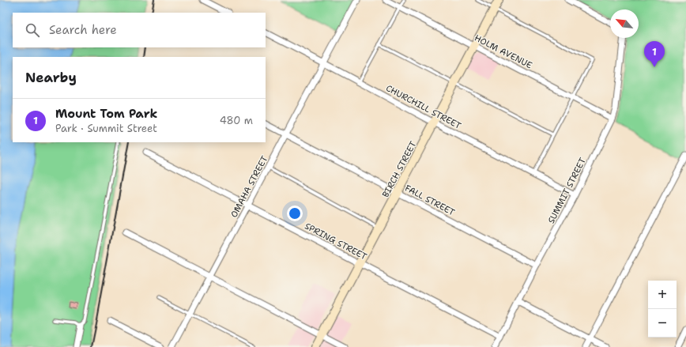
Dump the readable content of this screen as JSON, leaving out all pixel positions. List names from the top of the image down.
{
  "streets": {
    "main road": ["BIRCH STREET"],
    "street": [
      "HOLM AVENUE",
      "CHURCHILL STREET",
      "OMAHA STREET",
      "SUMMIT STREET",
      "FALL STREET",
      "SPRING STREET"
    ]
  },
  "crossings": [
    ["HOLM AVENUE", "BIRCH STREET"],
    ["HOLM AVENUE", "SUMMIT STREET"],
    ["CHURCHILL STREET", "BIRCH STREET"],
    ["CHURCHILL STREET", "OMAHA STREET"],
    ["CHURCHILL STREET", "SUMMIT STREET"],
    ["BIRCH STREET", "FALL STREET"],
    ["BIRCH STREET", "SPRING STREET"],
    ["OMAHA STREET", "FALL STREET"],
    ["OMAHA STREET", "SPRING STREET"],
    ["SUMMIT STREET", "FALL STREET"],
    ["SUMMIT STREET", "SPRING STREET"]
  ],
  "north": "top left",
  "page": {
    "search": "Search here",
    "pins": "1",
    "heading": "Nearby",
    "list": [
      {
        "mark": "1",
        "name": "Mount Tom Park",
        "note": "Park · Summit Street",
        "value": "480 m"
      }
    ],
    "map_buttons": ["+", "−"]
  }
}
